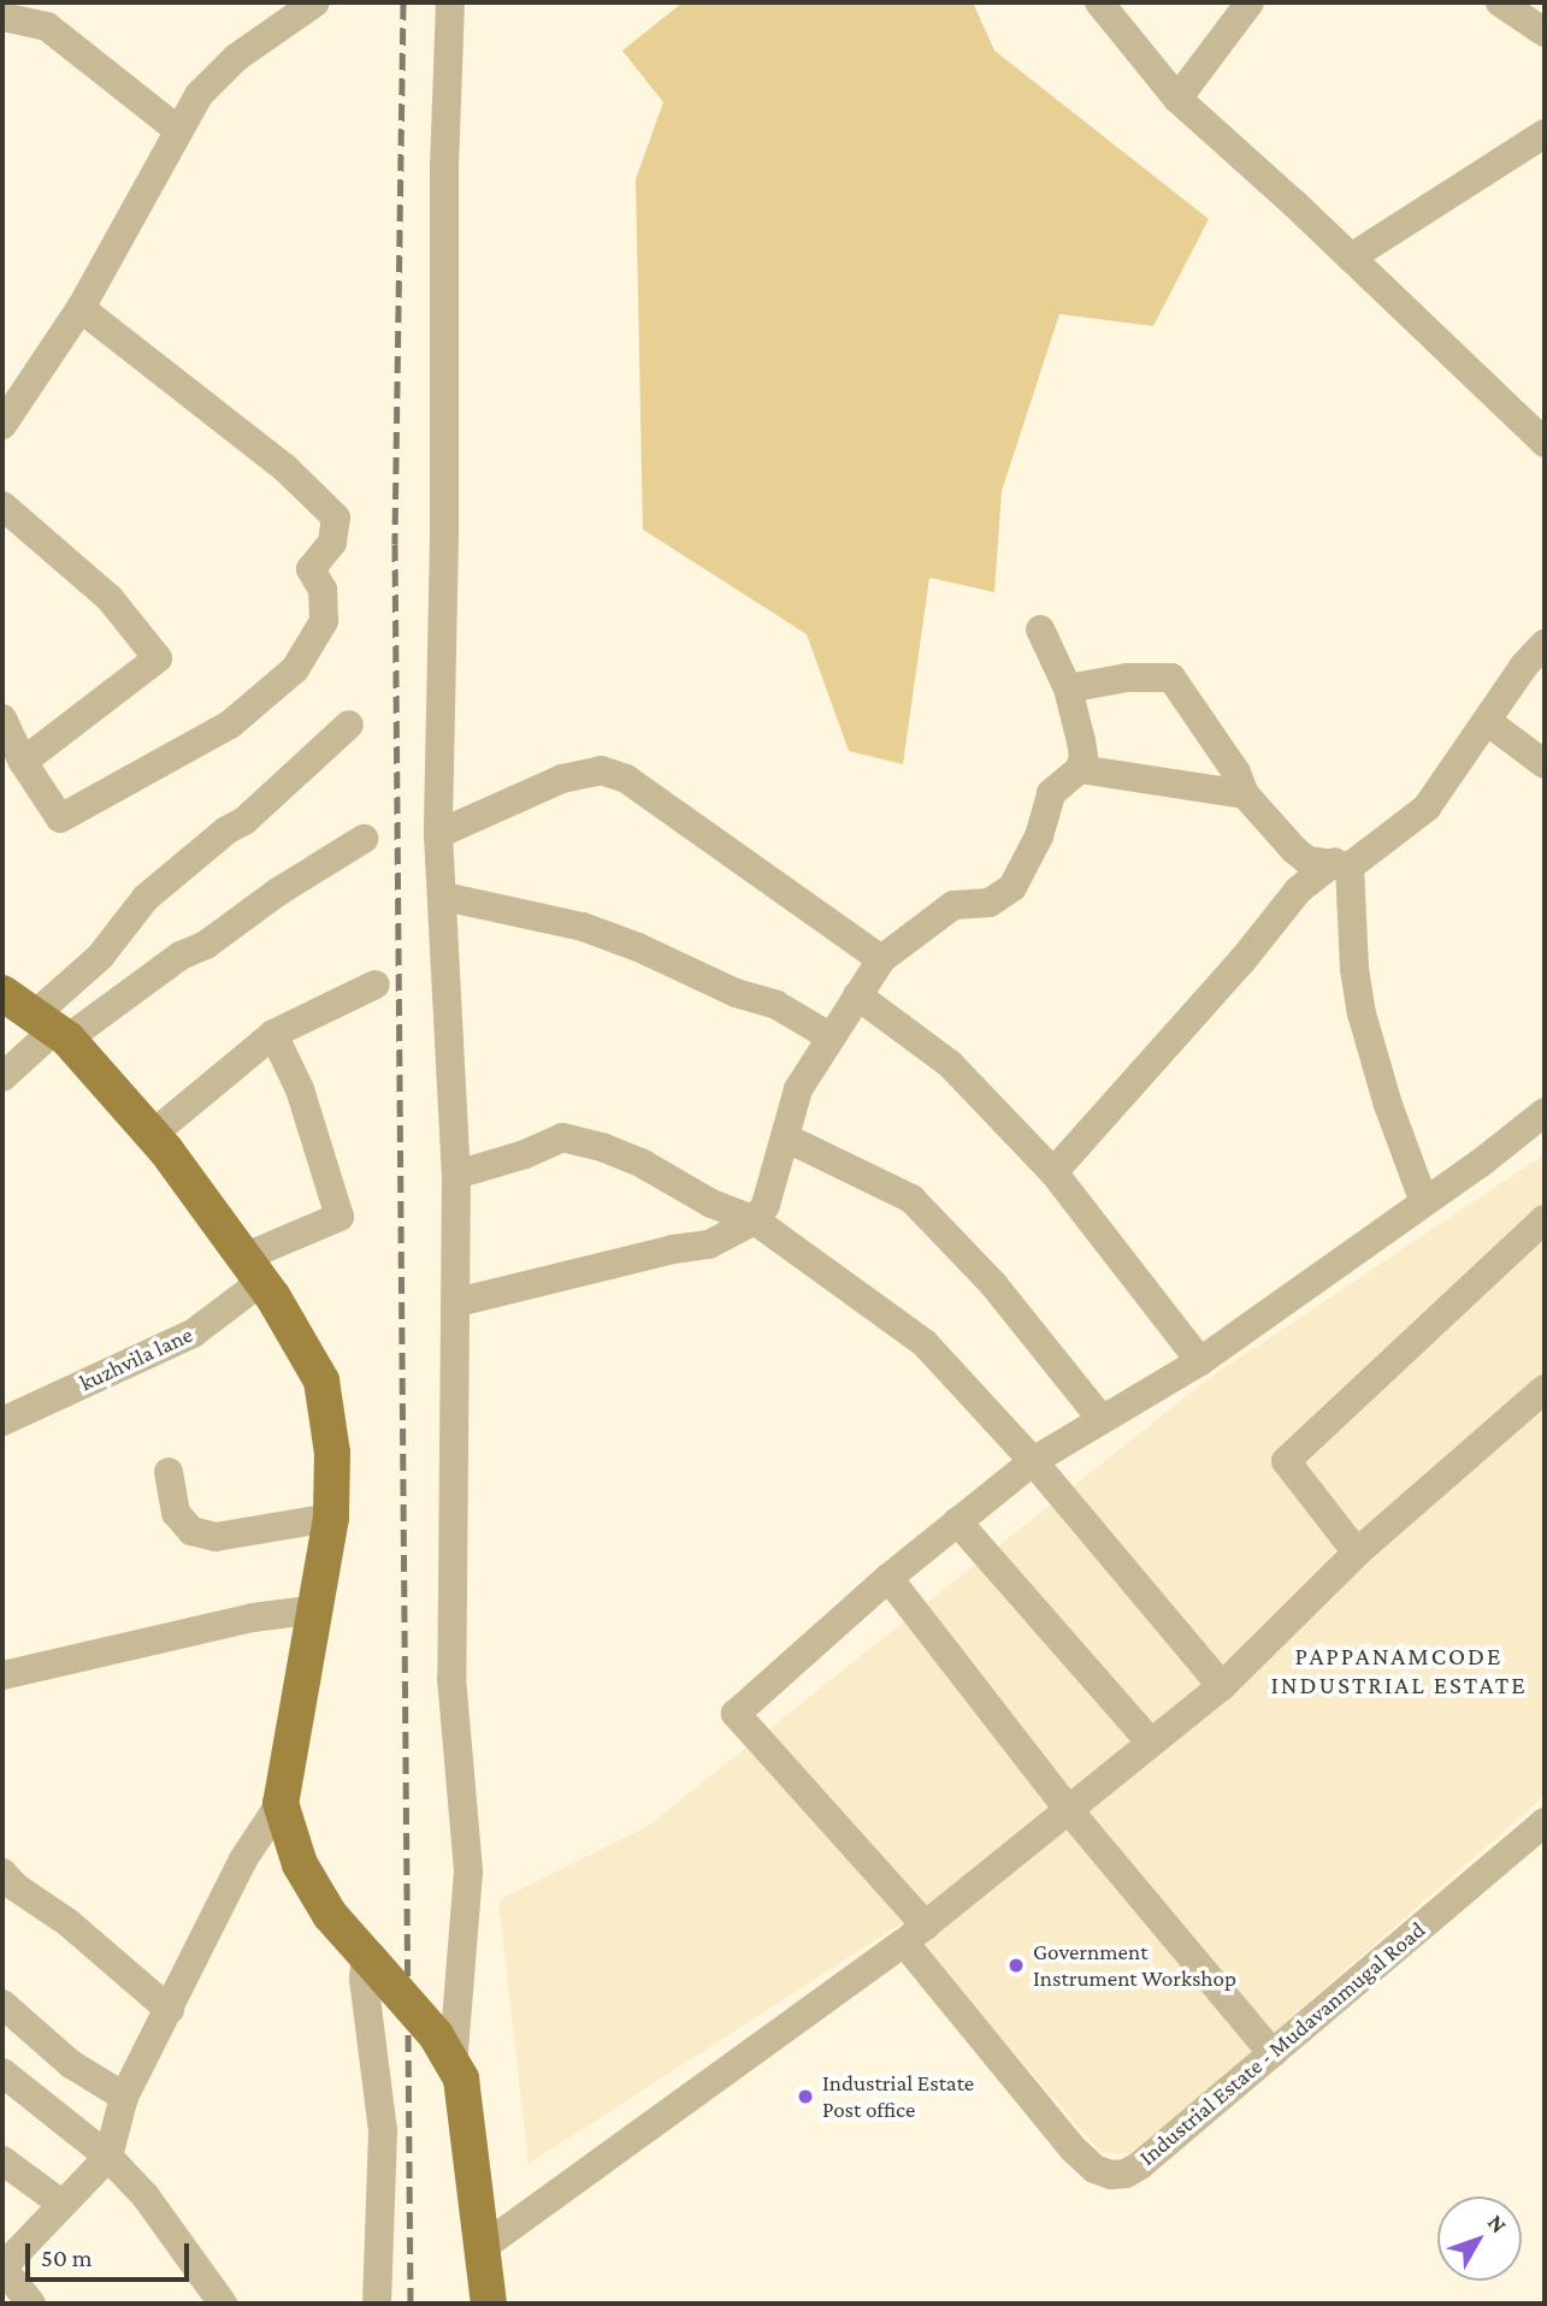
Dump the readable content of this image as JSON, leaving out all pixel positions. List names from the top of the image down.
{
  "streets": {
    "street": ["kuzhvila lane", "Industrial Estate - Mudavanmugal Road"]
  },
  "districts": ["PAPPANAMCODE INDUSTRIAL ESTATE"],
  "places": ["Government Instrument Workshop", "Industrial Estate Post office"],
  "scale_bar": "50 m",
  "north": "top right"
}
